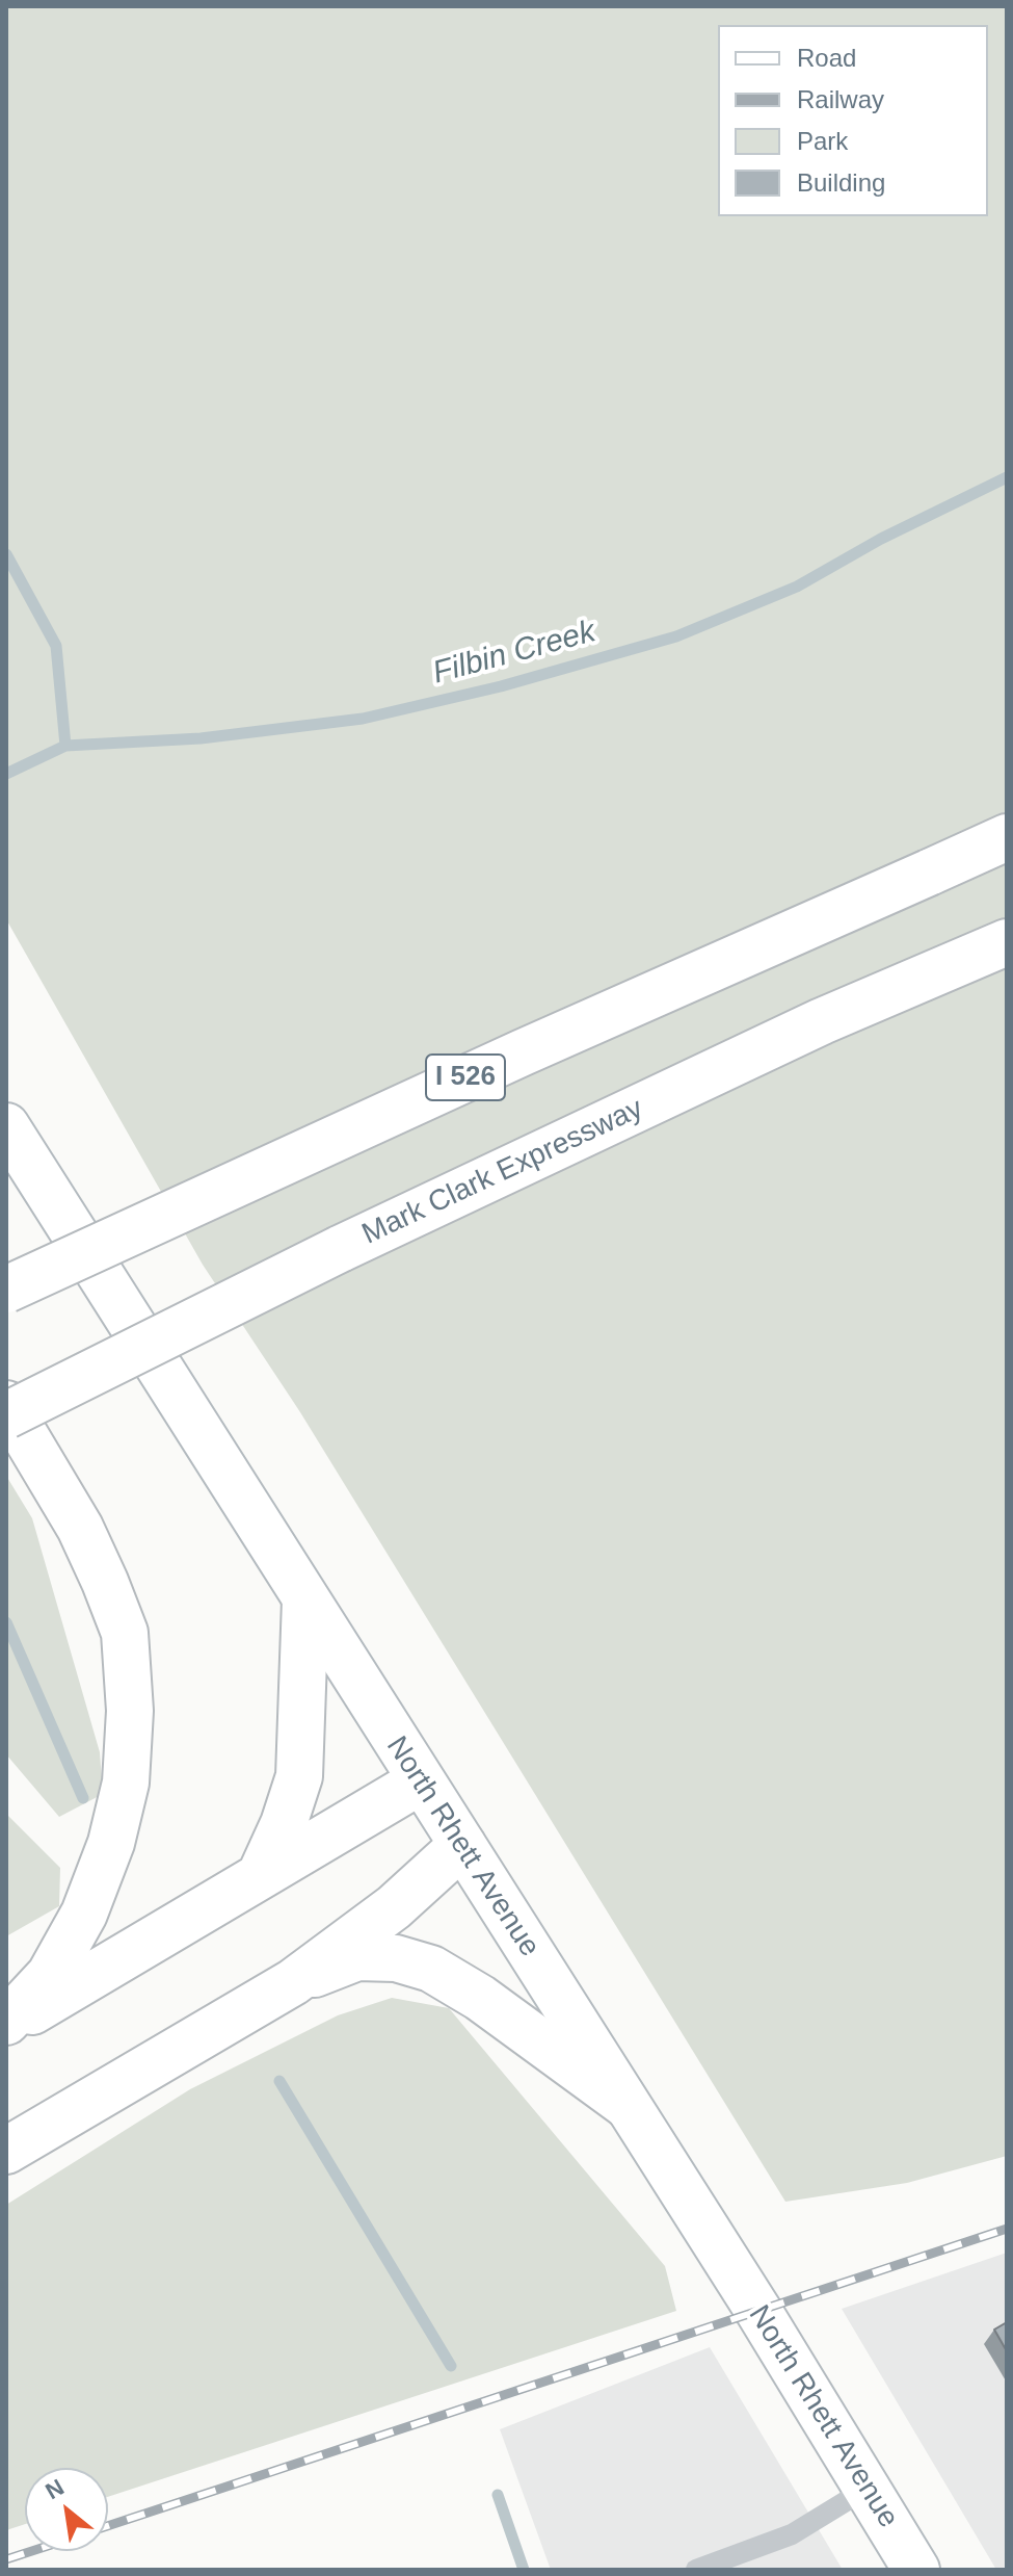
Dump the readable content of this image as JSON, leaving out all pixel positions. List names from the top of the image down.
{
  "streets": {
    "main road": ["I 526", "Mark Clark Expressway", "North Rhett Avenue"]
  },
  "water": ["Filbin Creek"],
  "legend": [
    "Road",
    "Railway",
    "Park",
    "Building"
  ],
  "north": "top left"
}
